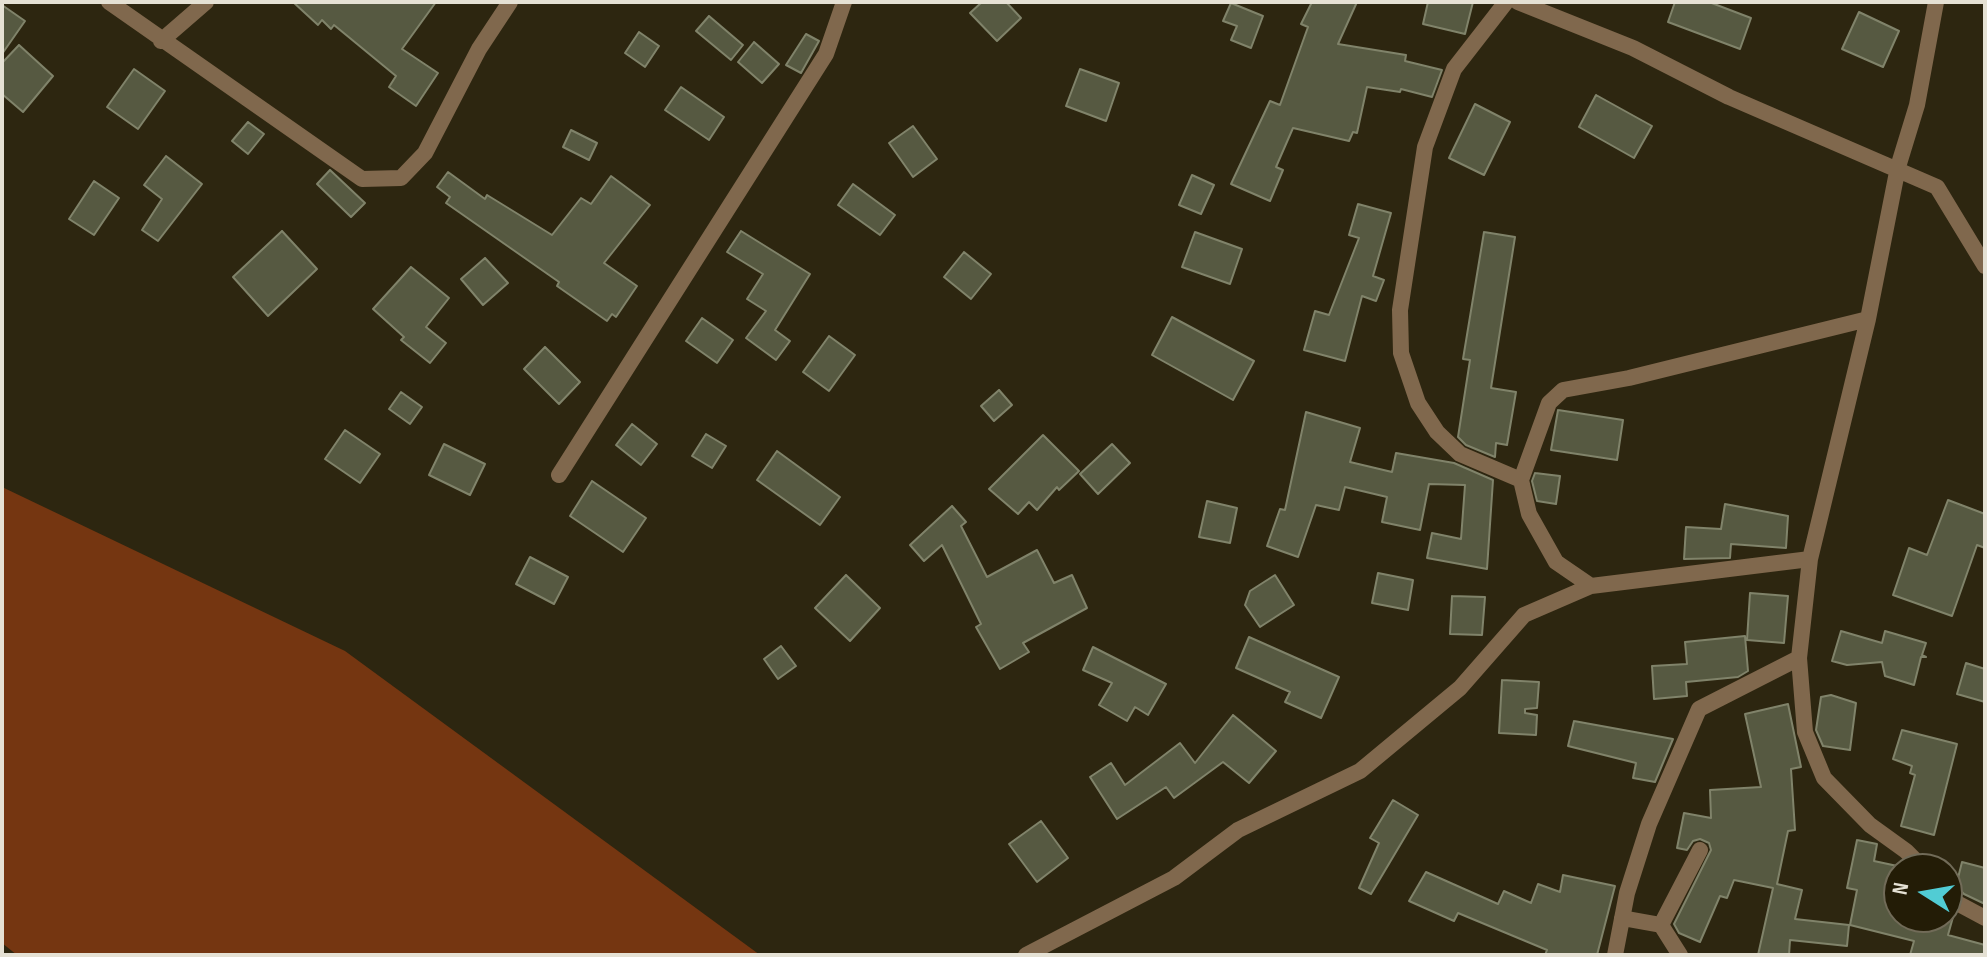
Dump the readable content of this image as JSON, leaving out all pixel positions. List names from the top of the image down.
{
  "north": "left"
}
